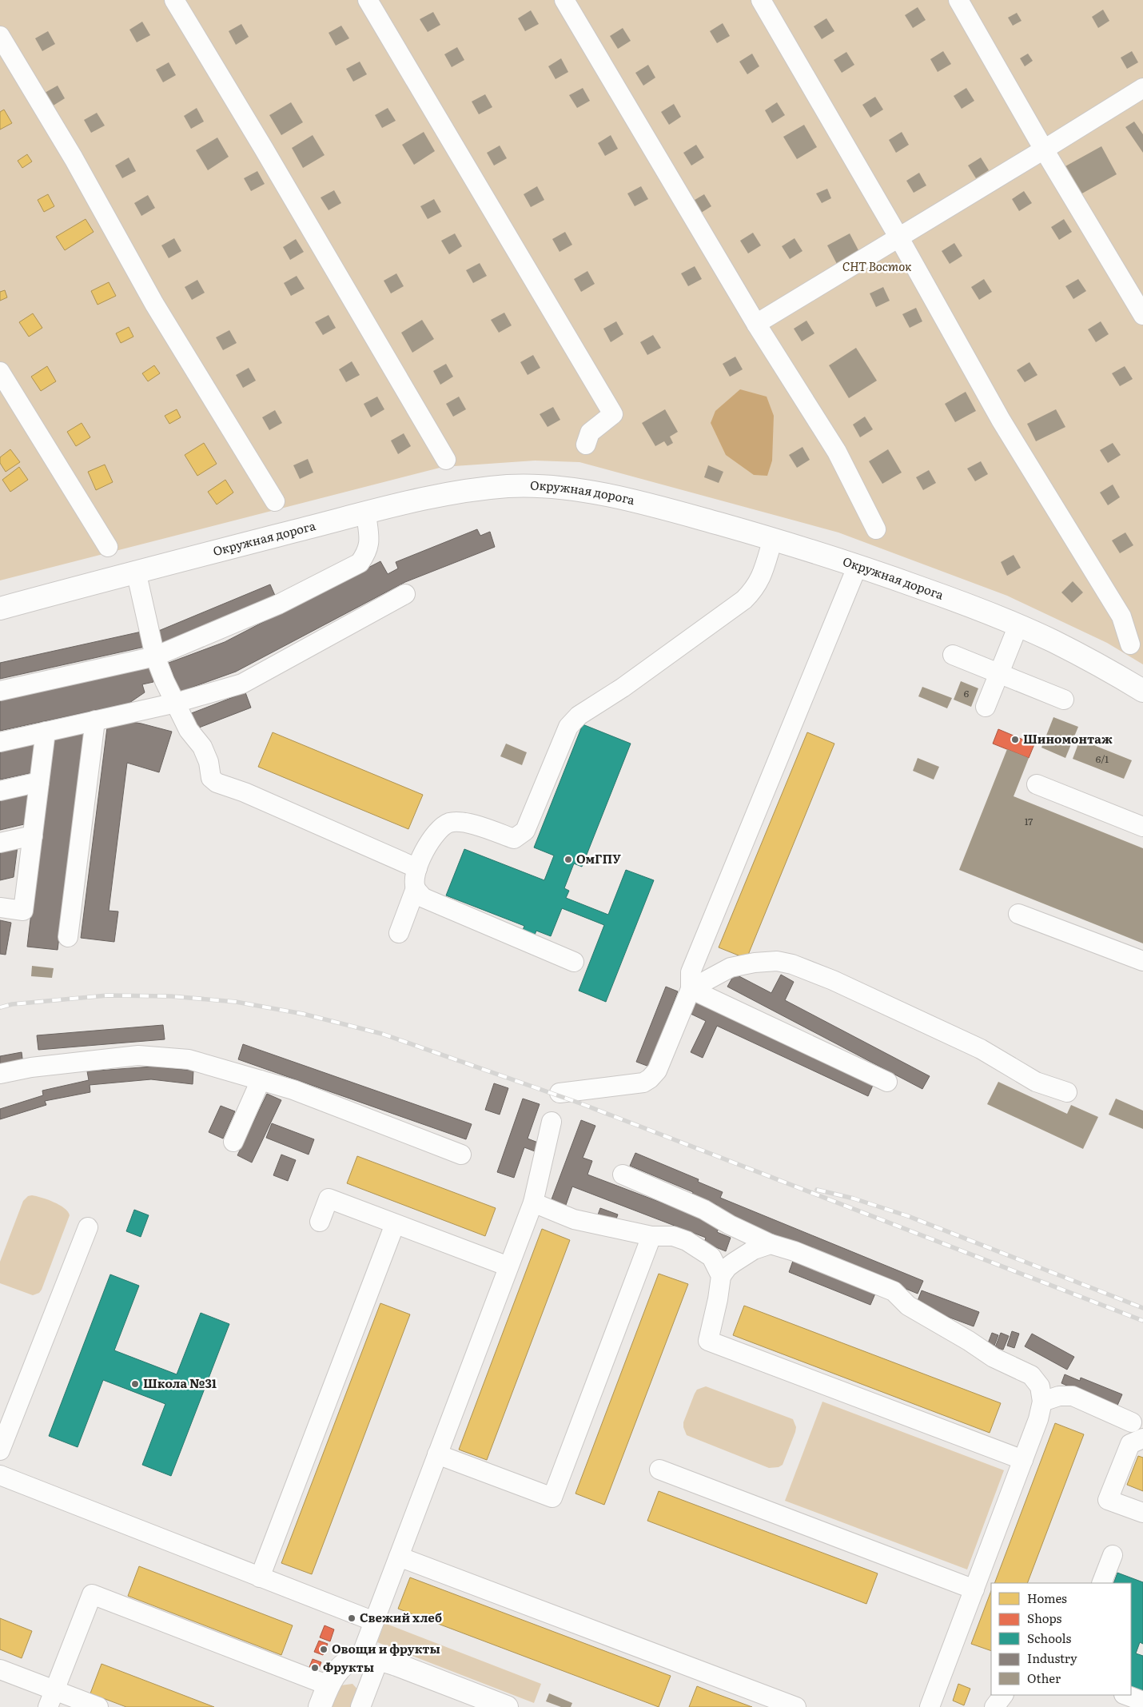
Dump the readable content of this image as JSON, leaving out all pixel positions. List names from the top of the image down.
{
  "streets": {
    "main road": ["Окружная дорога"]
  },
  "parks": ["СНТ Восток"],
  "places": [
    "Шиномонтаж",
    "ОмГПУ",
    "Школа №31",
    "Свежий хлеб",
    "Овощи и фрукты",
    "Фрукты"
  ],
  "house_numbers": ["6", "6/1", "17"],
  "legend": [
    "Homes",
    "Shops",
    "Schools",
    "Industry",
    "Other"
  ]
}
